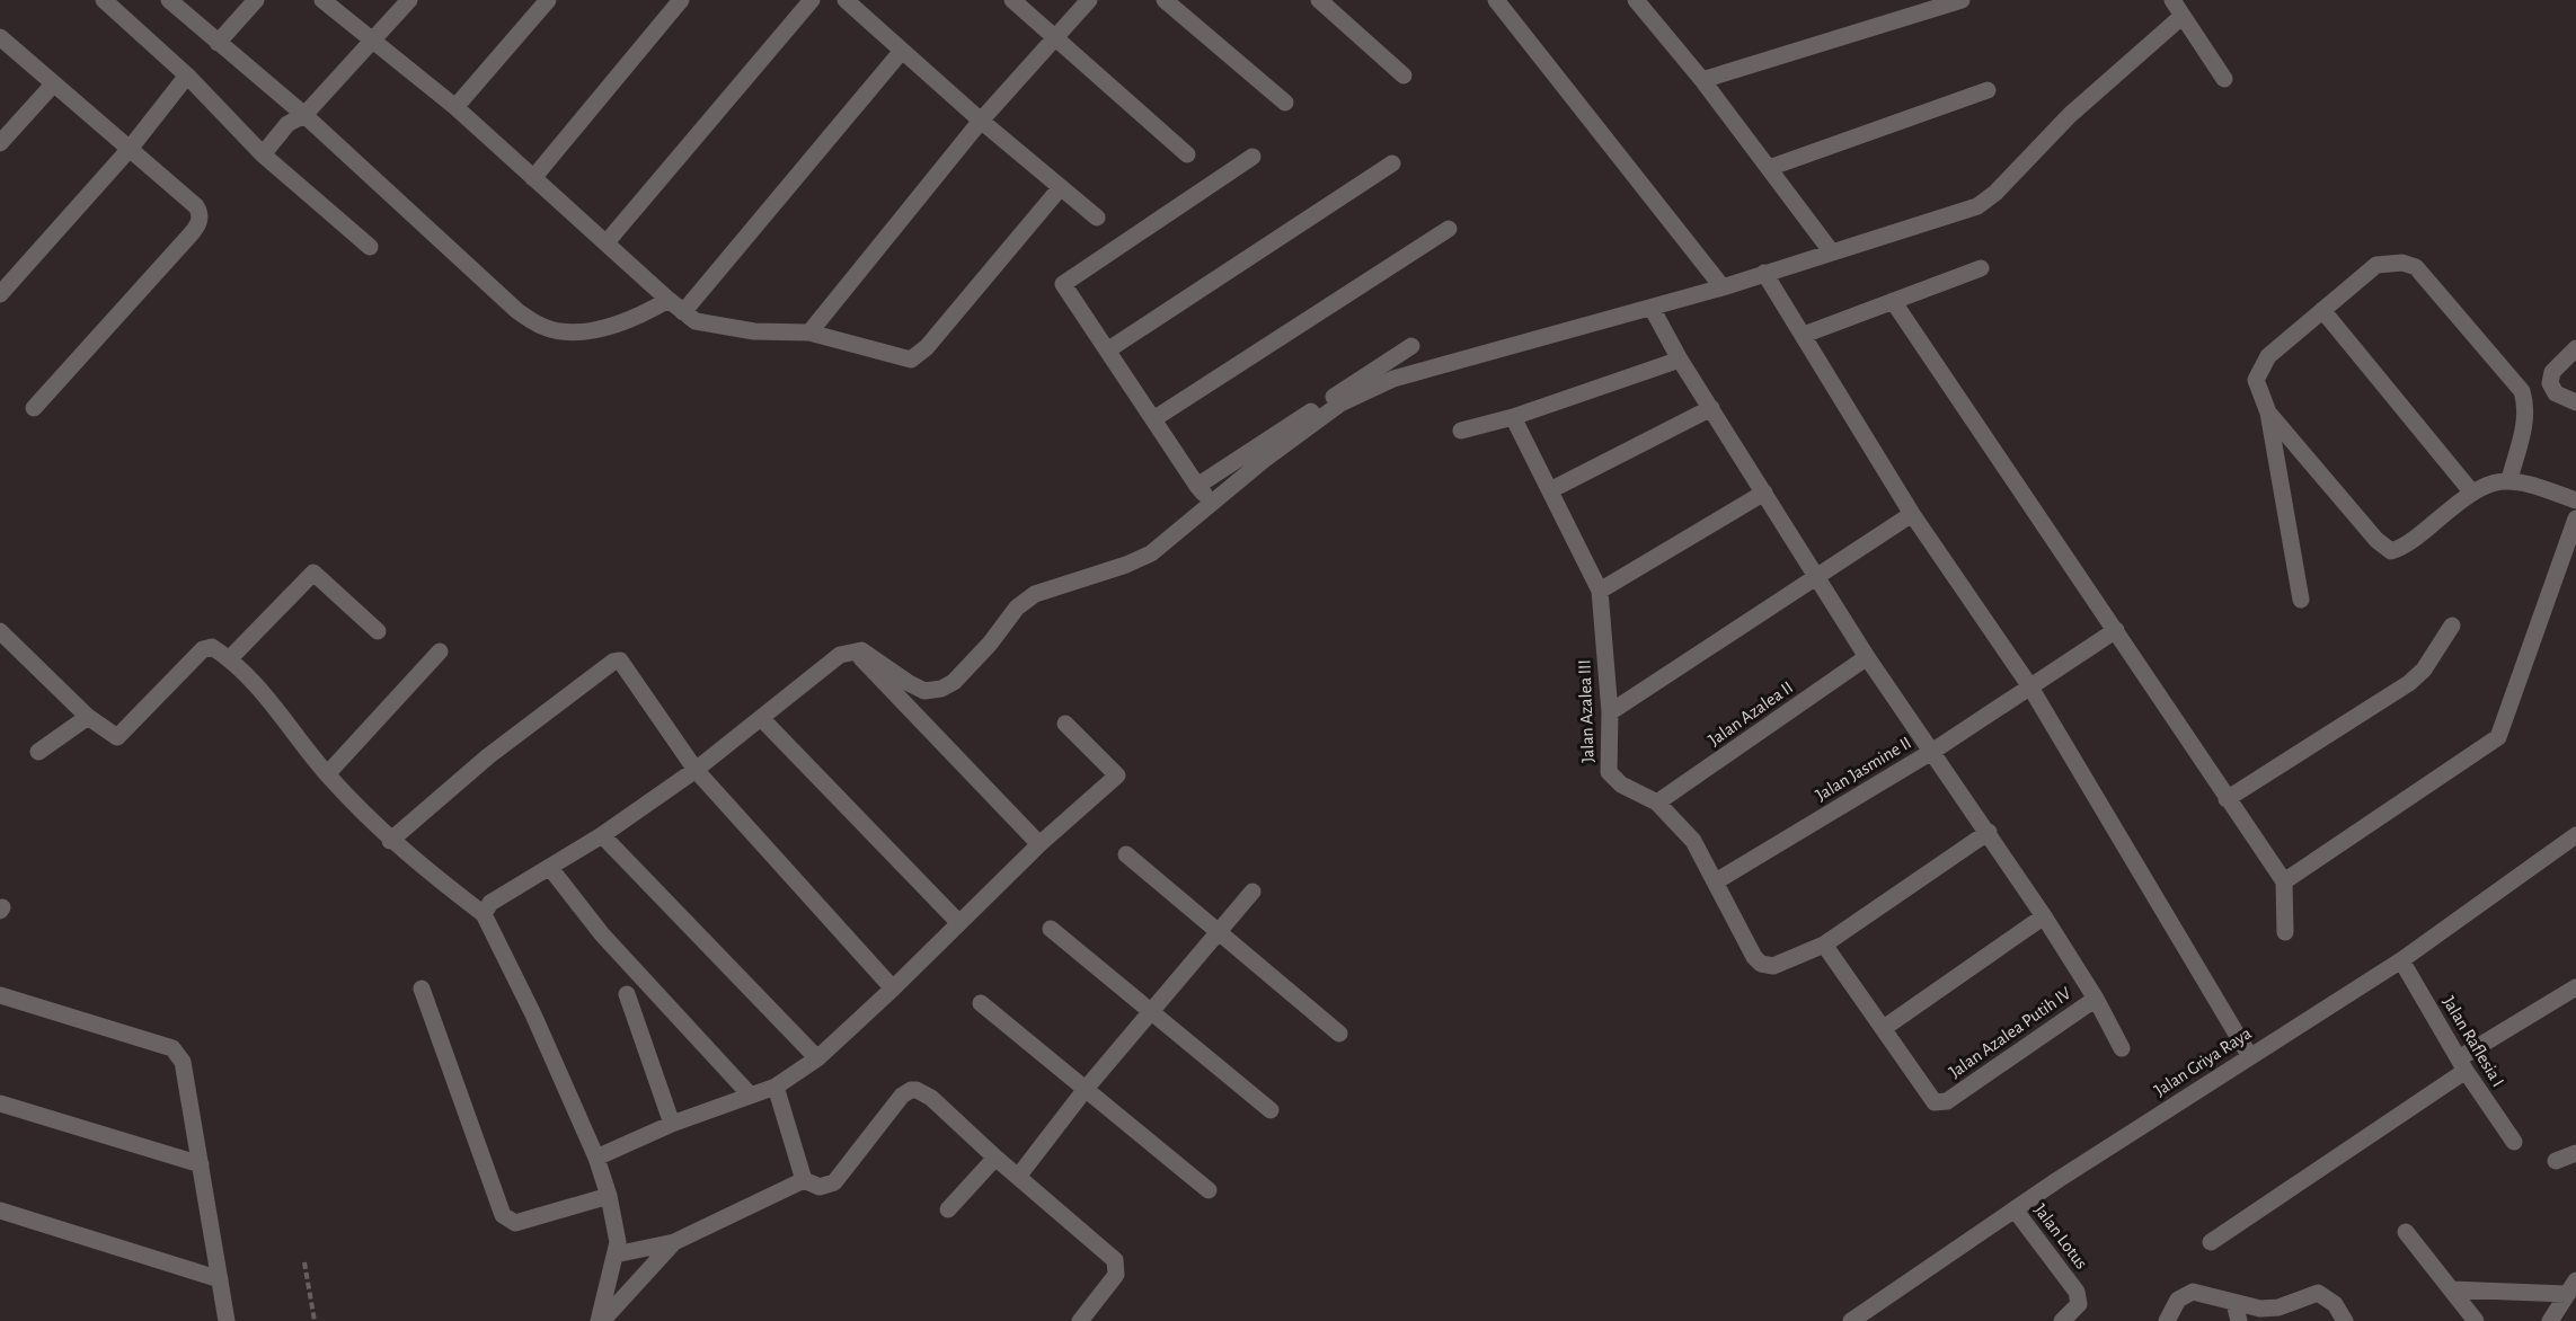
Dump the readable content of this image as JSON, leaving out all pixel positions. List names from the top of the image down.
{
  "streets": {
    "street": [
      "Jalan Azalea III",
      "Jalan Azalea II",
      "Jalan Jasmine II",
      "Jalan Azalea Putih IV",
      "Jalan Raflesia I",
      "Jalan Griya Raya",
      "Jalan Lotus"
    ]
  },
  "crossings": [
    ["Jalan Azalea III", "Jalan Azalea II"],
    ["Jalan Azalea III", "Jalan Jasmine II"],
    ["Jalan Raflesia I", "Jalan Griya Raya"],
    ["Jalan Griya Raya", "Jalan Lotus"]
  ]
}
